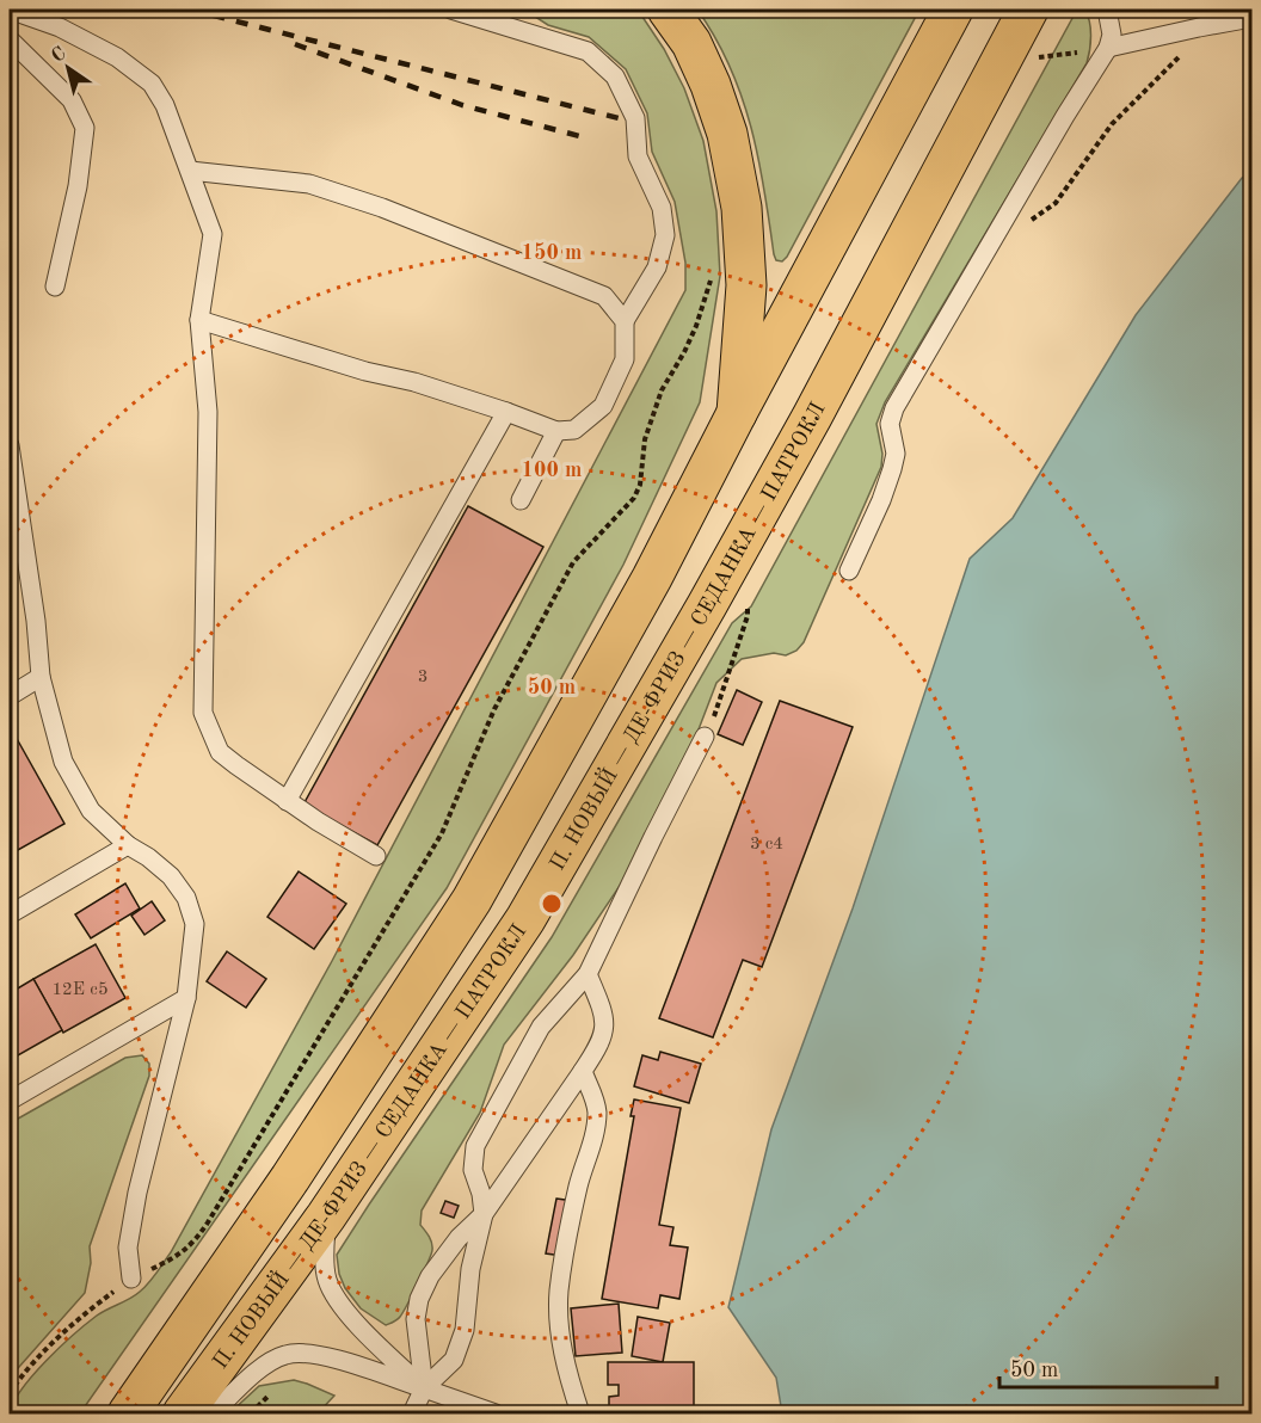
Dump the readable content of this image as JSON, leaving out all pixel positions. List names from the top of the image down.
{
  "streets": {
    "main road": ["П. НОВЫЙ — ДЕ-ФРИЗ — СЕДАНКА — ПАТРОКЛ"]
  },
  "house_numbers": ["3", "3 с4", "12Е с5"],
  "scale_bar": "50 m",
  "north": "top left",
  "rings": ["150 m", "100 m", "50 m"]
}
